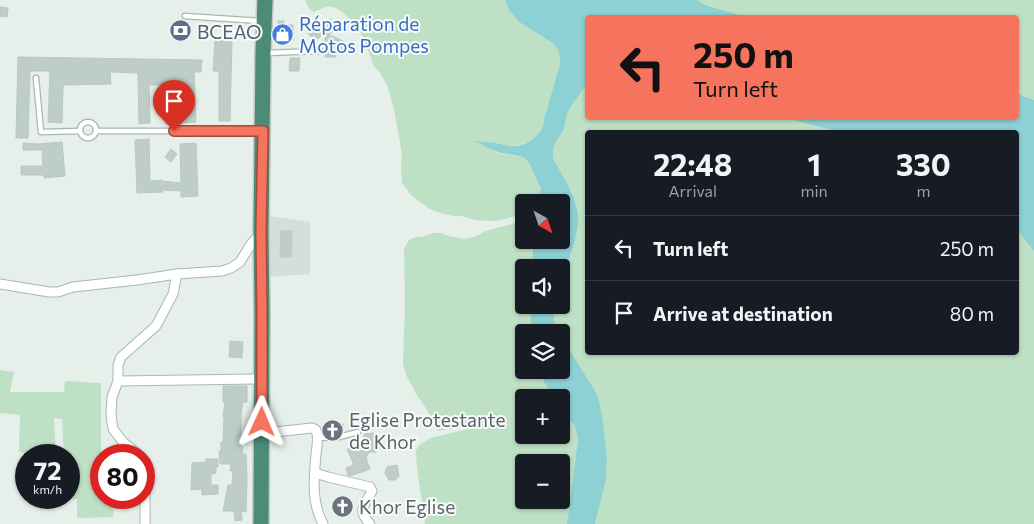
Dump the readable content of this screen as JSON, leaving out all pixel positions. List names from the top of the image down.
{
  "places": {
    "bank": ["BCEAO"],
    "shop": ["Réparation de Motos Pompes"],
    "church": ["Eglise Protestante de Khor", "Khor Eglise"]
  },
  "north": "bottom right",
  "page": {
    "turn": ["250 m", "Turn left"],
    "eta": [
      "22:48",
      "Arrival",
      "1",
      "min",
      "330",
      "m"
    ],
    "map_buttons": ["+", "−"],
    "list": [
      {
        "name": "Turn left",
        "value": "250 m"
      },
      {
        "name": "Arrive at destination",
        "value": "80 m"
      }
    ],
    "speed": "72 km/h",
    "limit": "80"
  }
}
